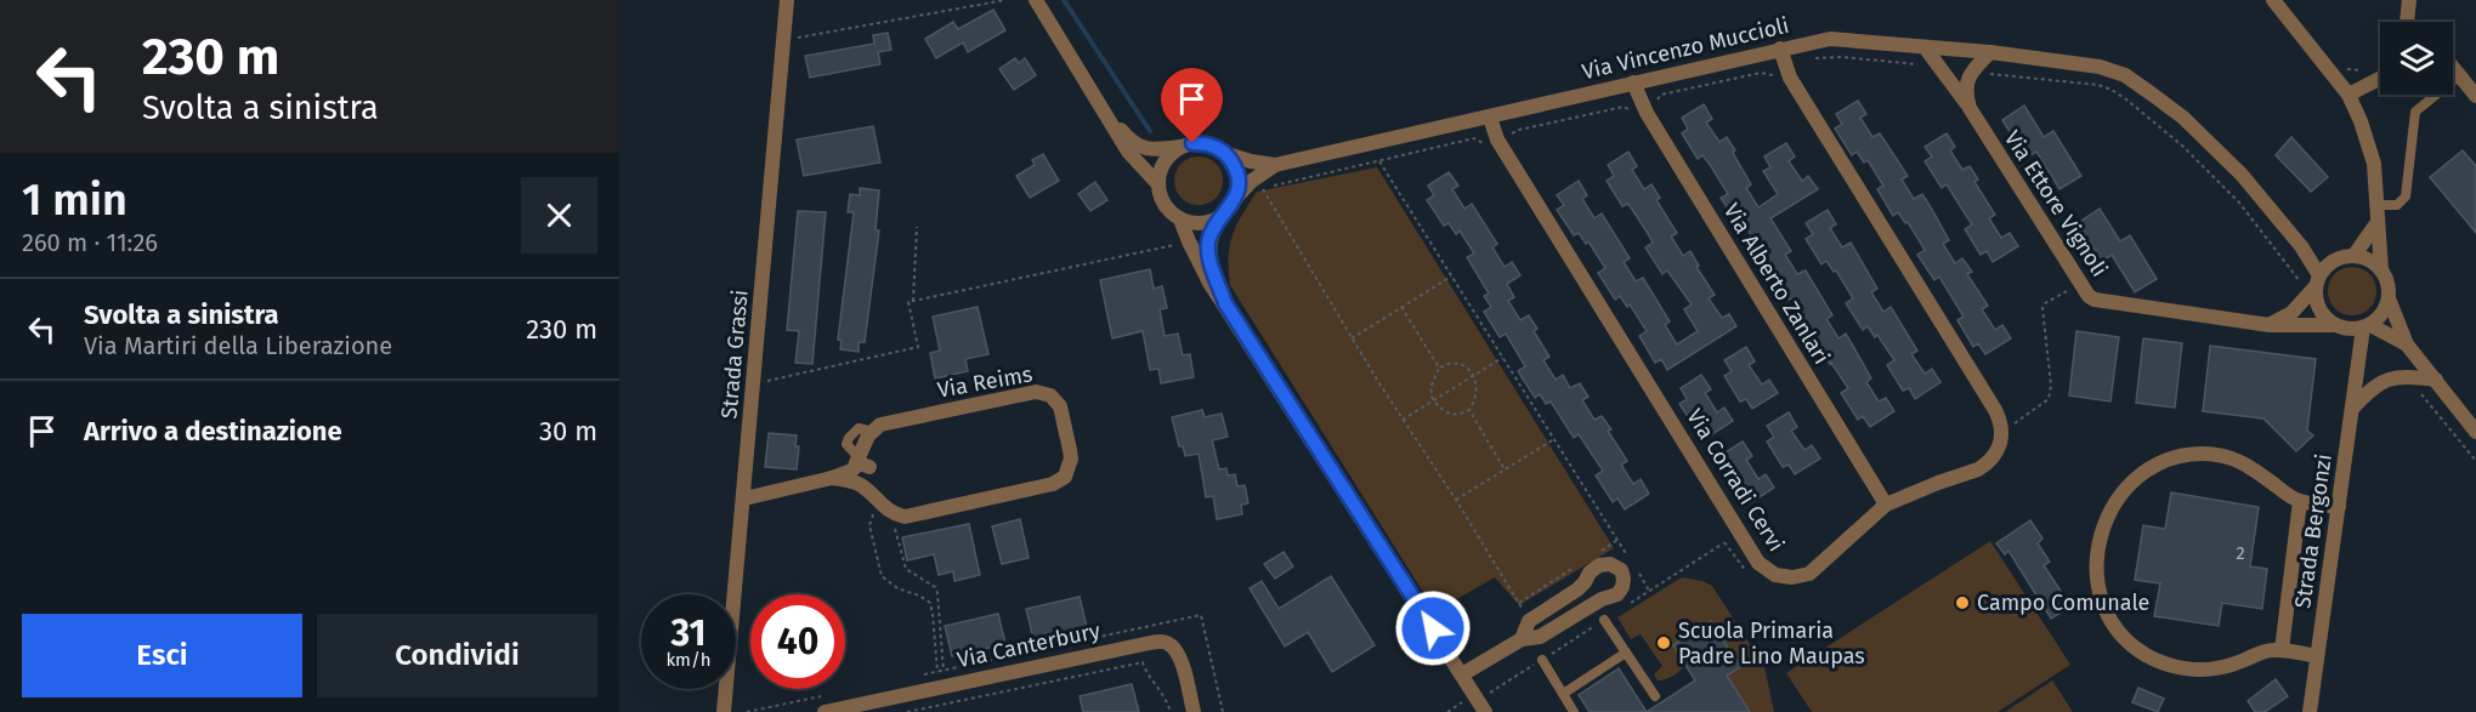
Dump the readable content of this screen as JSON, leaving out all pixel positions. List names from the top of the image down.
{
  "streets": {
    "street": [
      "Via Vincenzo Muccioli",
      "Via Ettore Vignoli",
      "Via Alberto Zanlari",
      "Strada Grassi",
      "Via Reims",
      "Via Corradi Cervi",
      "Strada Bergonzi",
      "Via Canterbury"
    ]
  },
  "crossings": [
    ["Via Vincenzo Muccioli", "Via Ettore Vignoli"],
    ["Via Vincenzo Muccioli", "Via Alberto Zanlari"],
    ["Via Vincenzo Muccioli", "Via Corradi Cervi"],
    ["Via Vincenzo Muccioli", "Strada Bergonzi"],
    ["Via Ettore Vignoli", "Strada Bergonzi"],
    ["Via Alberto Zanlari", "Via Corradi Cervi"]
  ],
  "places": ["Campo Comunale", "Scuola Primaria Padre Lino Maupas"],
  "house_numbers": ["2"],
  "page": {
    "turn": ["230 m", "Svolta a sinistra"],
    "heading": ["1 min", "260 m · 11:26"],
    "list": [
      {
        "name": "Svolta a sinistra",
        "note": "Via Martiri della Liberazione",
        "value": "230 m"
      },
      {
        "name": "Arrivo a destinazione",
        "value": "30 m"
      }
    ],
    "speed": "31 km/h",
    "limit": "40",
    "buttons": ["Esci", "Condividi"]
  }
}
